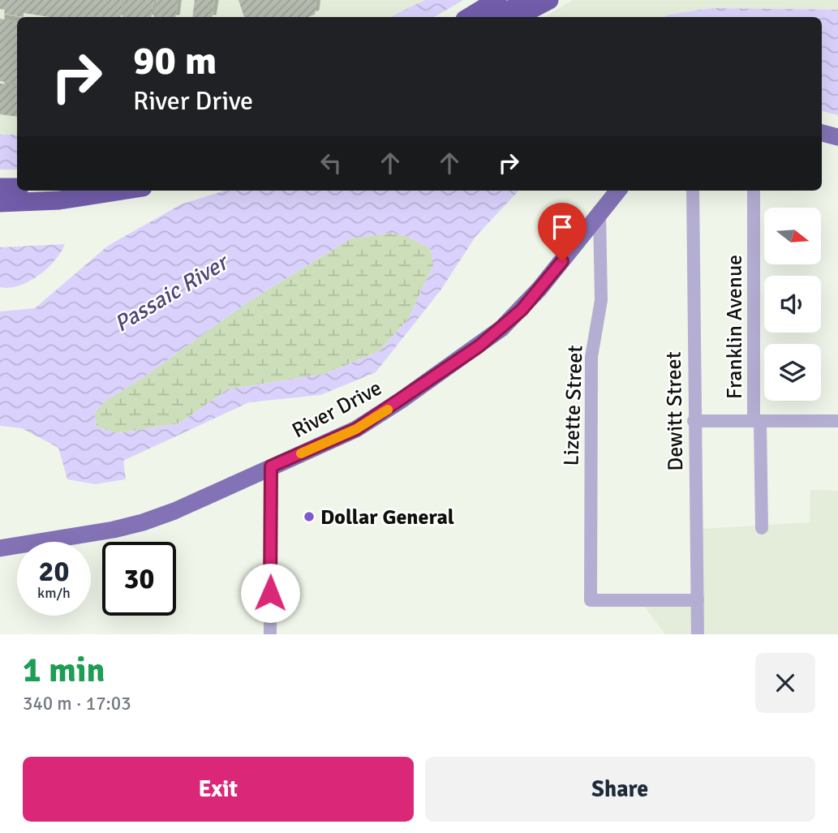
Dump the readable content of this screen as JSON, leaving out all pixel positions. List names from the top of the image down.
{
  "streets": {
    "main road": ["River Drive"],
    "street": ["Franklin Avenue", "Lizette Street", "Dewitt Street"]
  },
  "crossings": [
    ["Lizette Street", "River Drive"],
    ["Lizette Street", "Dewitt Street"]
  ],
  "water": ["Passaic River"],
  "places": ["Dollar General"],
  "north": "right",
  "page": {
    "turn": ["90 m", "River Drive"],
    "speed": "20 km/h",
    "limit": "30",
    "heading": ["1 min", "340 m · 17:03"],
    "buttons": ["Exit", "Share"]
  }
}
